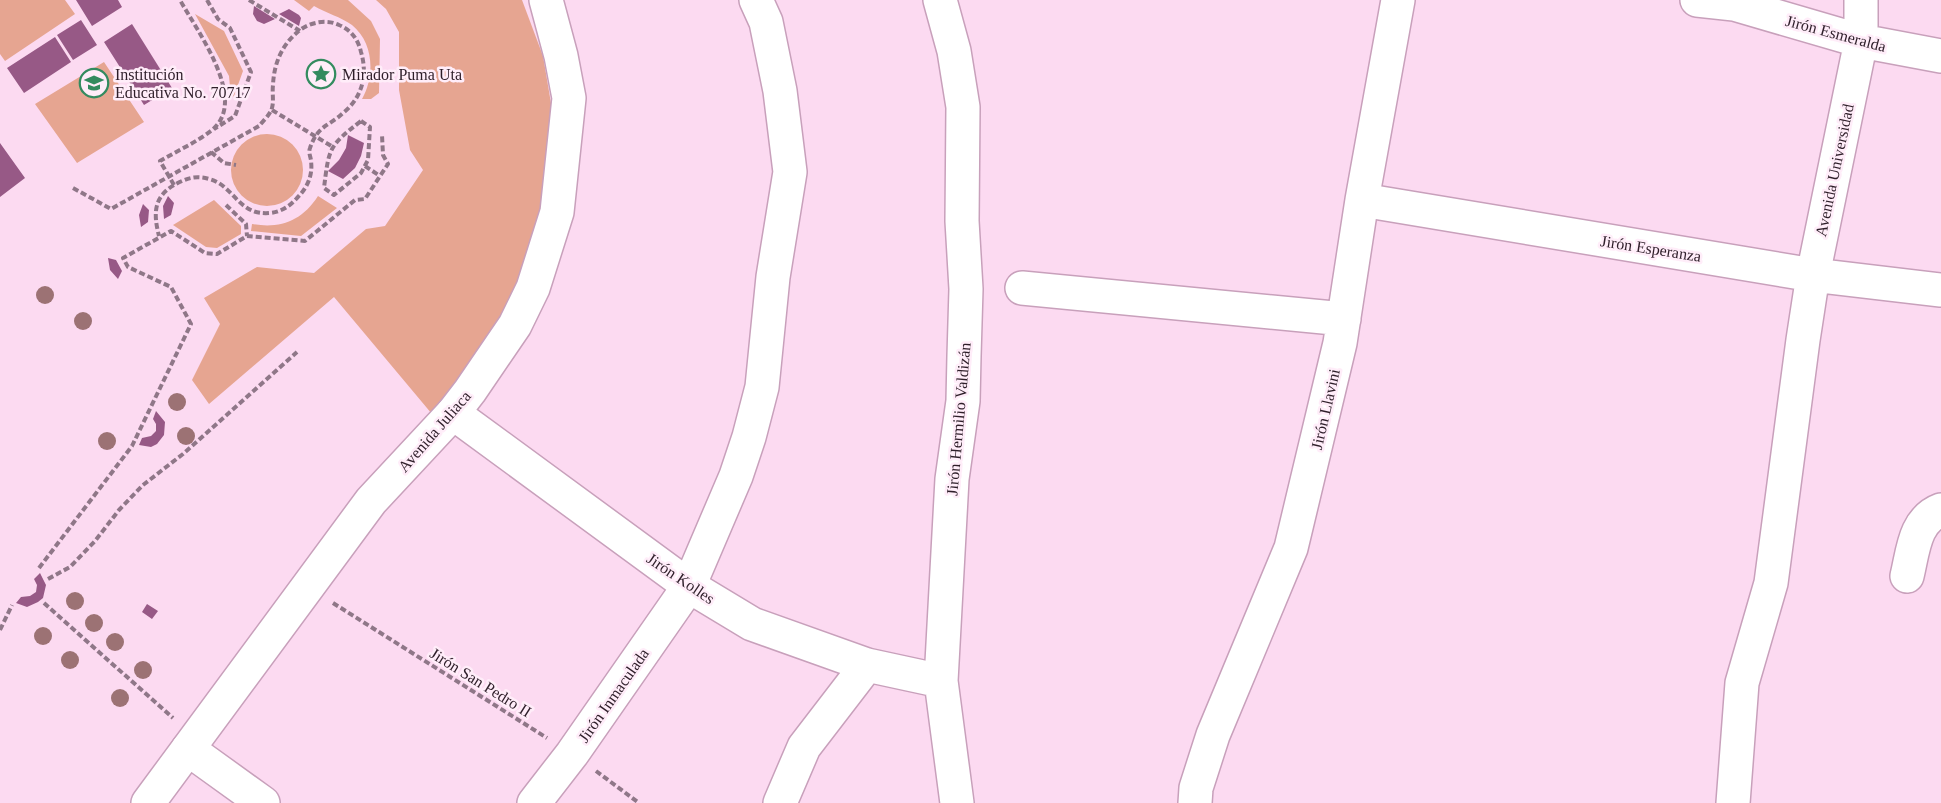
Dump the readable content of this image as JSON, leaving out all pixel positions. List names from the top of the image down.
{
  "streets": {
    "main road": [
      "Jirón Esmeralda",
      "Avenida Universidad",
      "Jirón Esperanza",
      "Jirón Llavini",
      "Jirón Hermilio Valdizán",
      "Avenida Juliaca",
      "Jirón Kolles",
      "Jirón Inmaculada"
    ],
    "path": ["Jirón San Pedro II"]
  },
  "crossings": [
    ["Jirón Esmeralda", "Avenida Universidad"],
    ["Avenida Universidad", "Jirón Esperanza"],
    ["Jirón Esperanza", "Jirón Llavini"],
    ["Jirón Hermilio Valdizán", "Jirón Kolles"],
    ["Avenida Juliaca", "Jirón Kolles"],
    ["Avenida Juliaca", "Jirón San Pedro II"],
    ["Jirón Kolles", "Jirón Inmaculada"],
    ["Jirón San Pedro II", "Jirón Inmaculada"]
  ],
  "places": {
    "place": ["Mirador Puma Uta"],
    "school or university": ["Institución Educativa No. 70717"]
  }
}
